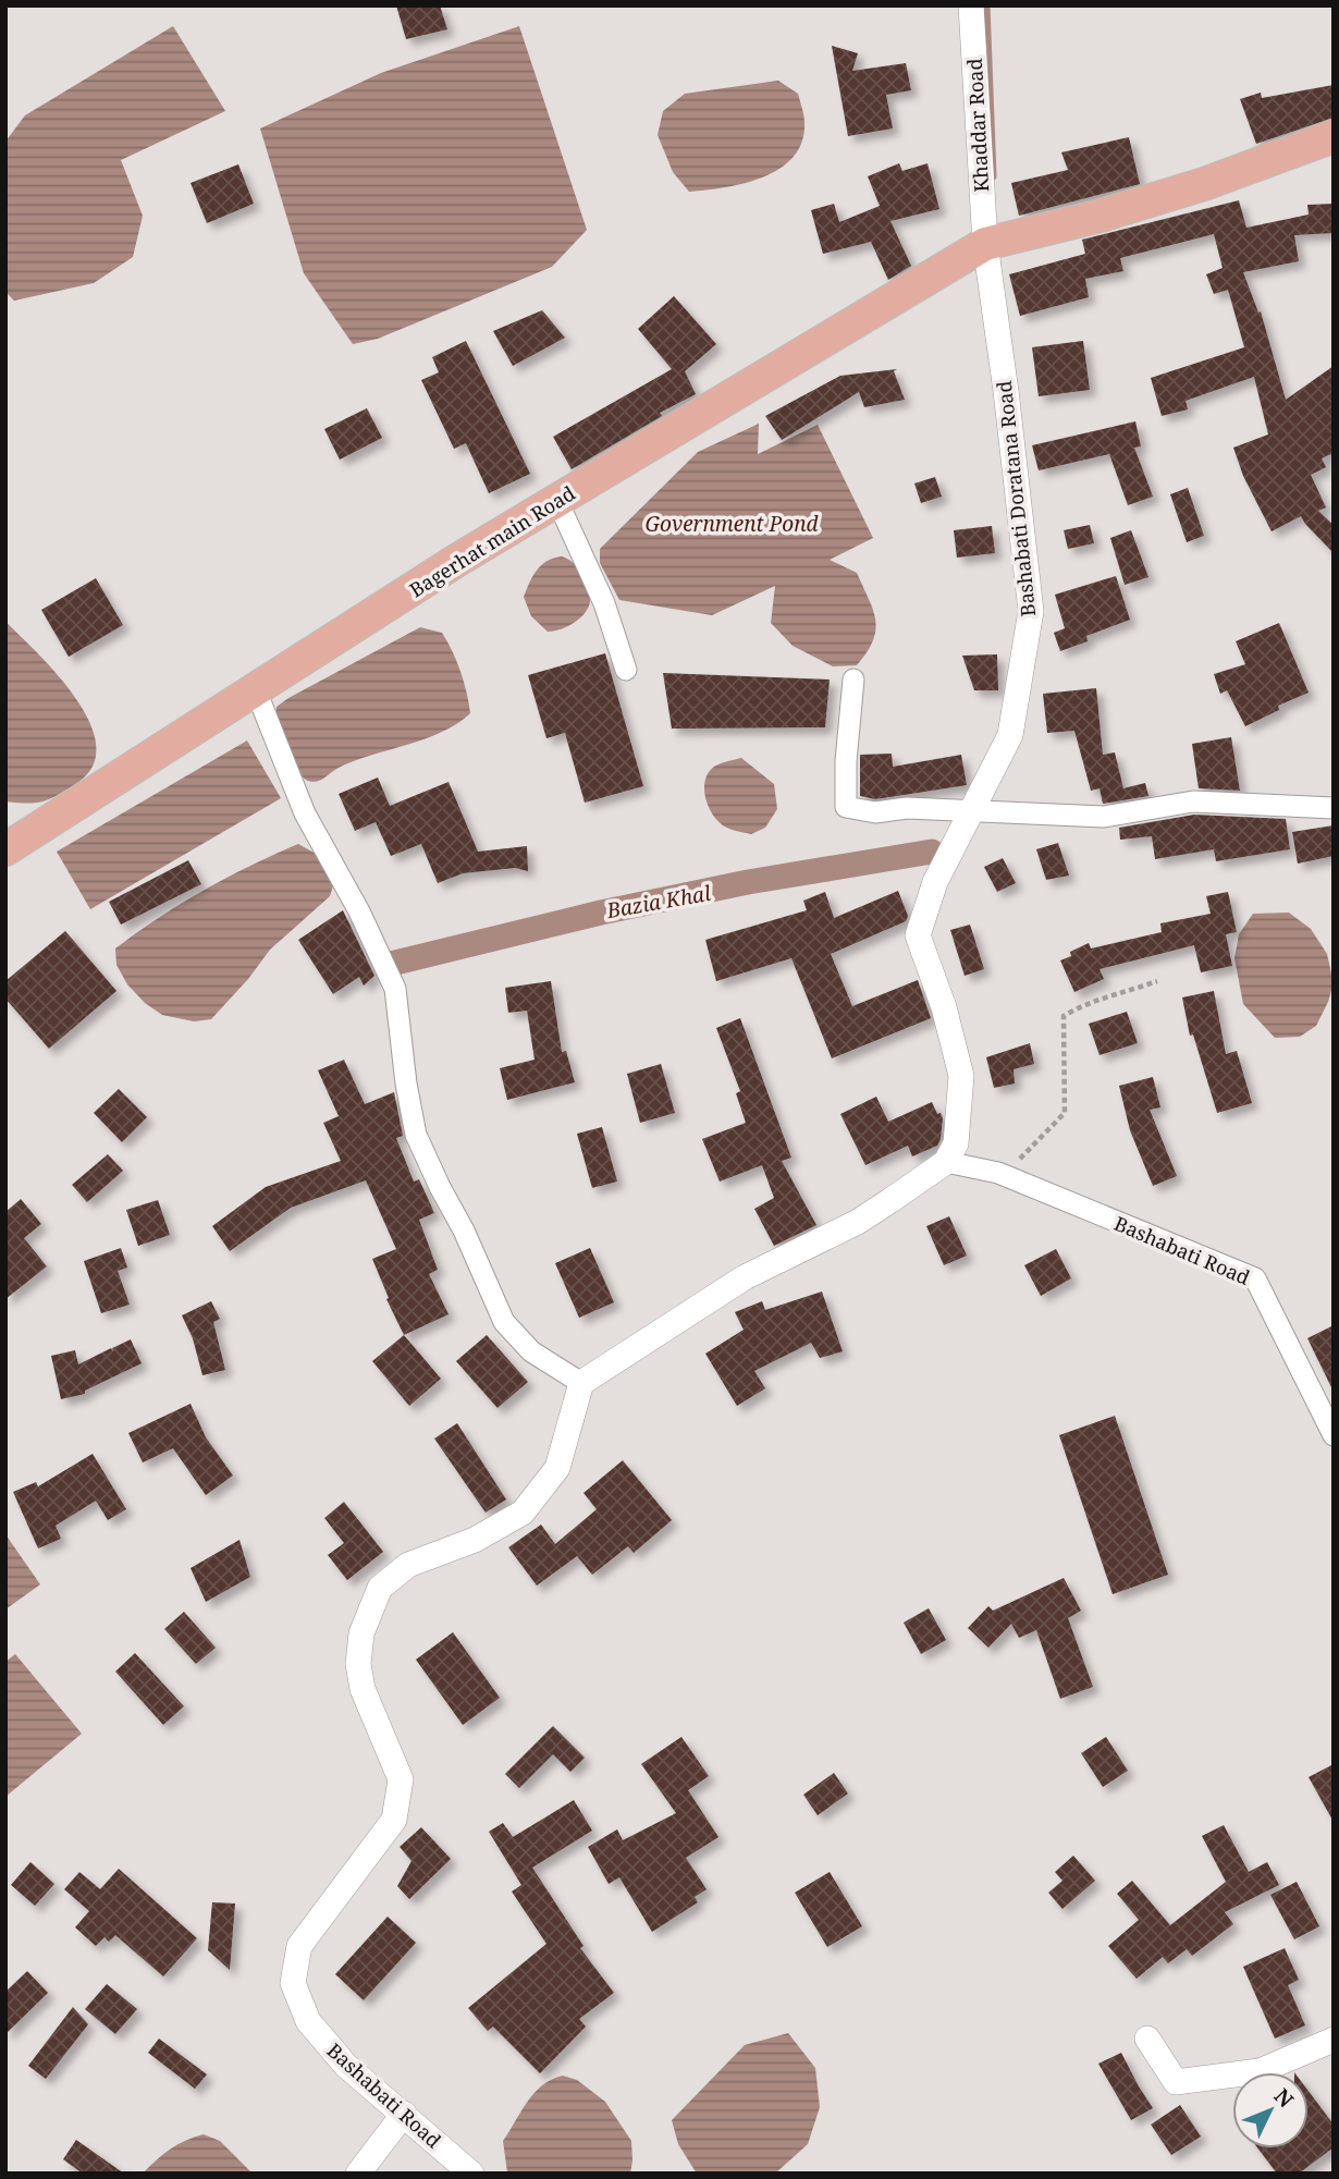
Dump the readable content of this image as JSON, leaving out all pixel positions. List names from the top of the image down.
{
  "streets": {
    "main road": ["Bagerhat main Road"],
    "street": ["Khaddar Road", "Bashabati Doratana Road", "Bashabati Road"]
  },
  "crossings": [
    ["Khaddar Road", "Bashabati Doratana Road"],
    ["Khaddar Road", "Bagerhat main Road"],
    ["Bashabati Doratana Road", "Bagerhat main Road"],
    ["Bashabati Doratana Road", "Bashabati Road"]
  ],
  "water": ["Government Pond", "Bazia Khal"],
  "north": "top right"
}
